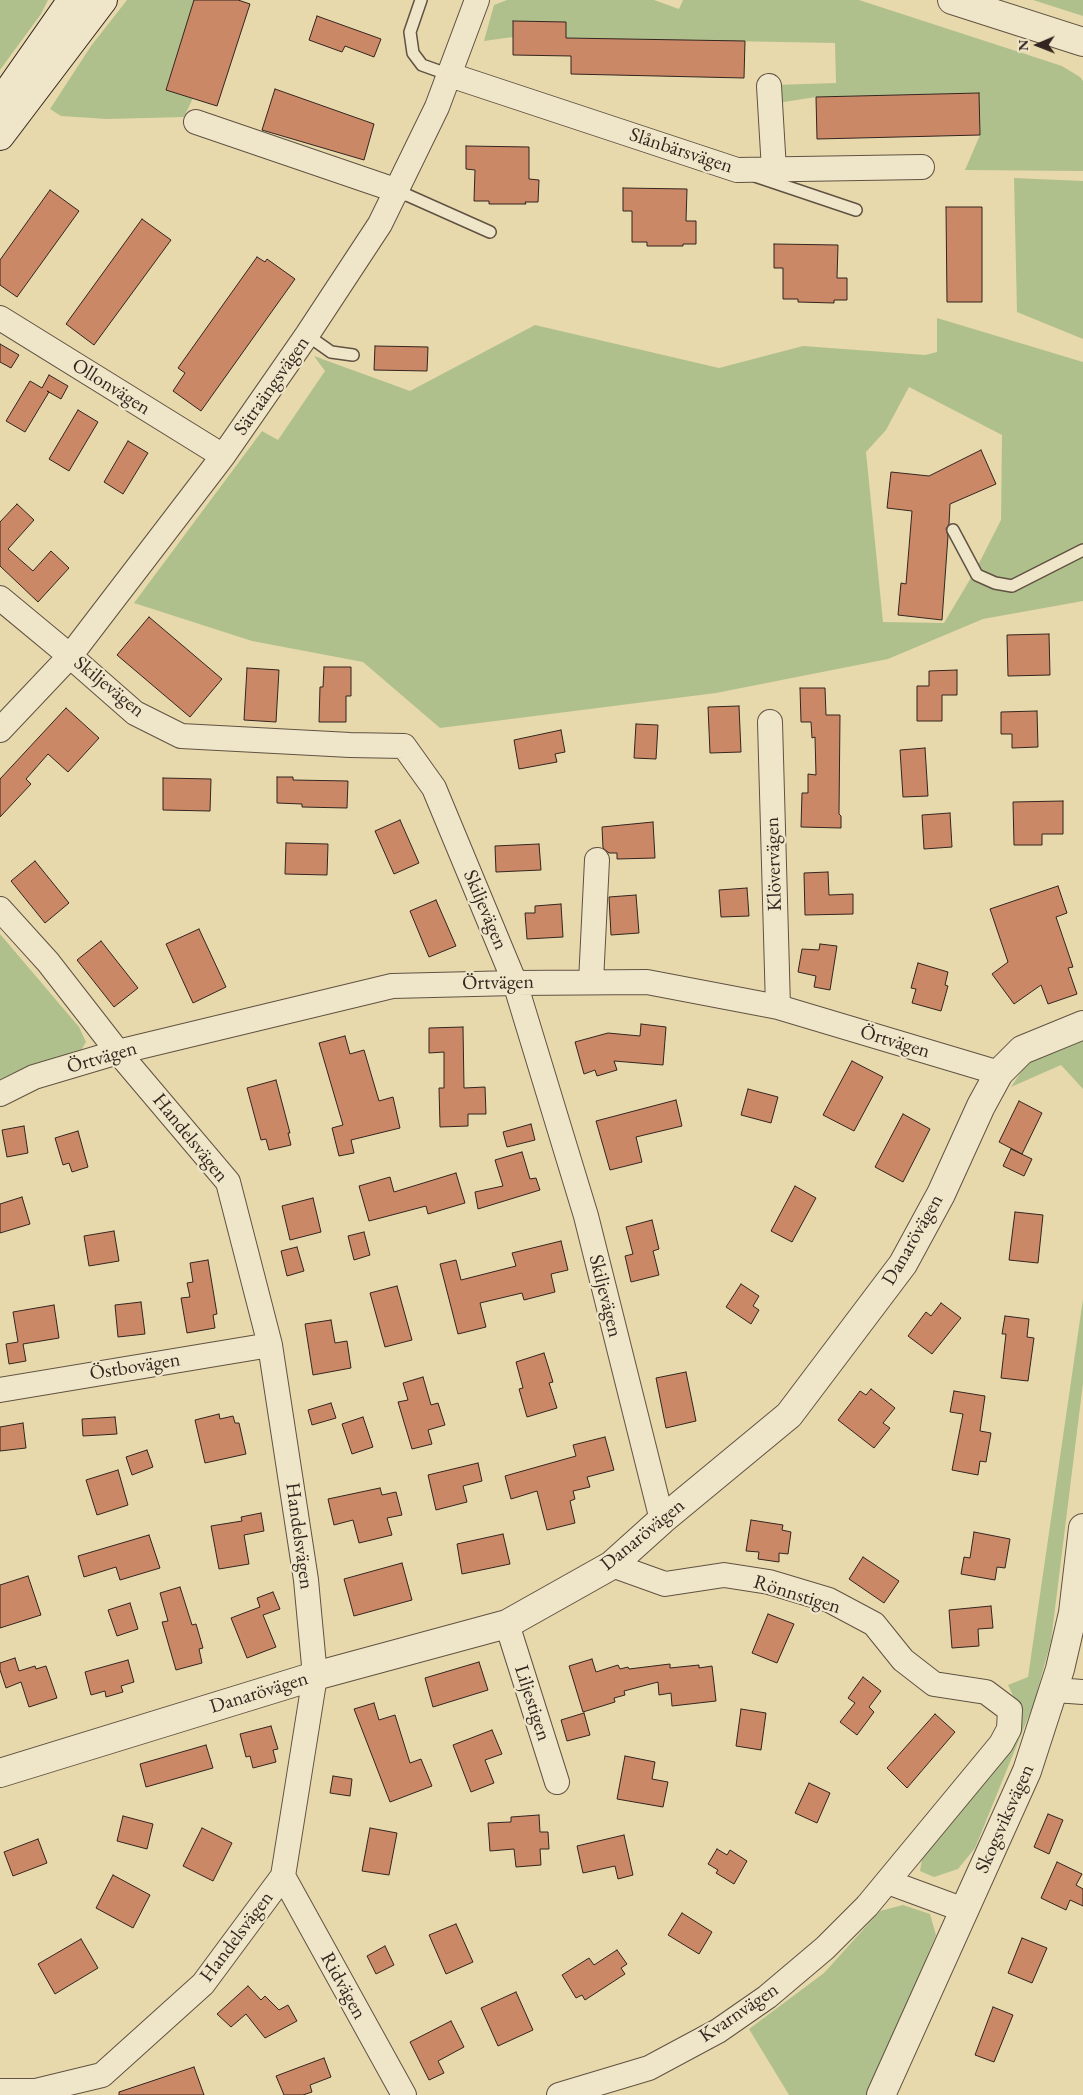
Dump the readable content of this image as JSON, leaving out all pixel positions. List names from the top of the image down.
{
  "streets": {
    "street": [
      "Slånbärsvägen",
      "Sätraängsvägen",
      "Ollonvägen",
      "Skiljevägen",
      "Klövervägen",
      "Örtvägen",
      "Handelsvägen",
      "Danarövägen",
      "Östbovägen",
      "Rönnstigen",
      "Liljestigen",
      "Skogsviksvägen",
      "Ridvägen",
      "Kvarnvägen"
    ]
  },
  "crossings": [
    ["Slånbärsvägen", "Sätraängsvägen"],
    ["Sätraängsvägen", "Ollonvägen"],
    ["Sätraängsvägen", "Skiljevägen"],
    ["Skiljevägen", "Örtvägen"],
    ["Skiljevägen", "Danarövägen"],
    ["Klövervägen", "Örtvägen"],
    ["Örtvägen", "Handelsvägen"],
    ["Örtvägen", "Danarövägen"],
    ["Handelsvägen", "Danarövägen"],
    ["Handelsvägen", "Östbovägen"],
    ["Handelsvägen", "Ridvägen"],
    ["Danarövägen", "Rönnstigen"],
    ["Danarövägen", "Liljestigen"],
    ["Rönnstigen", "Kvarnvägen"]
  ],
  "north": "left"
}
